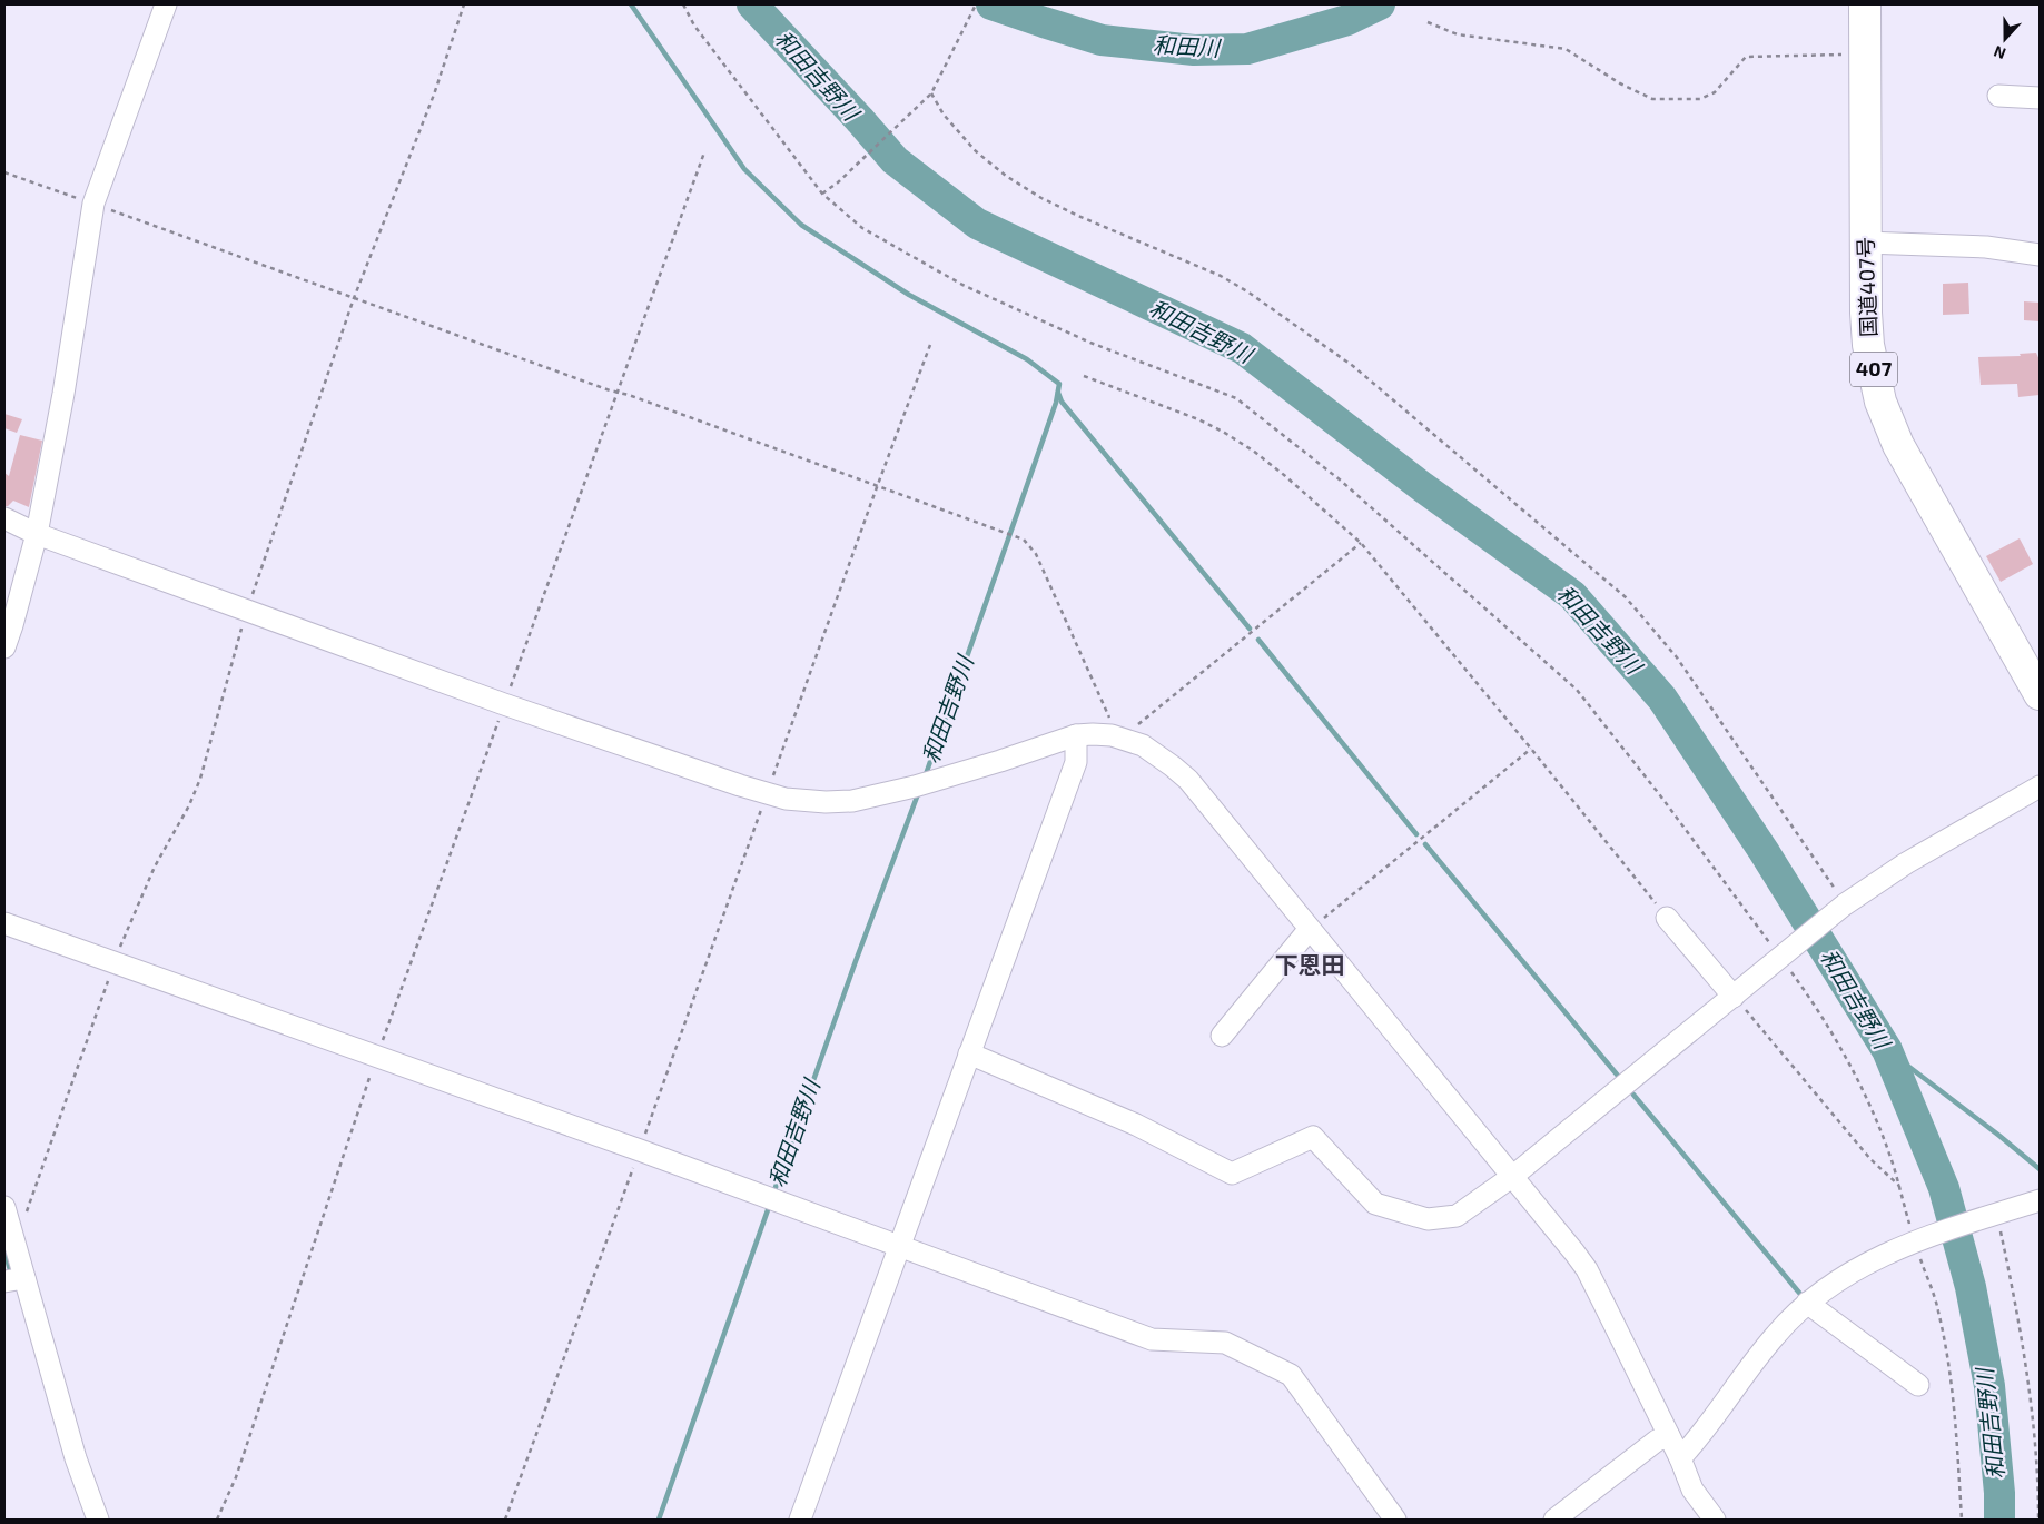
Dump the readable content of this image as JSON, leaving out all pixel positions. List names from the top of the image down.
{
  "streets": {
    "highway": ["国道407号", "407"]
  },
  "districts": ["下恩田"],
  "water": ["和田川", "和田吉野川"],
  "north": "bottom"
}
